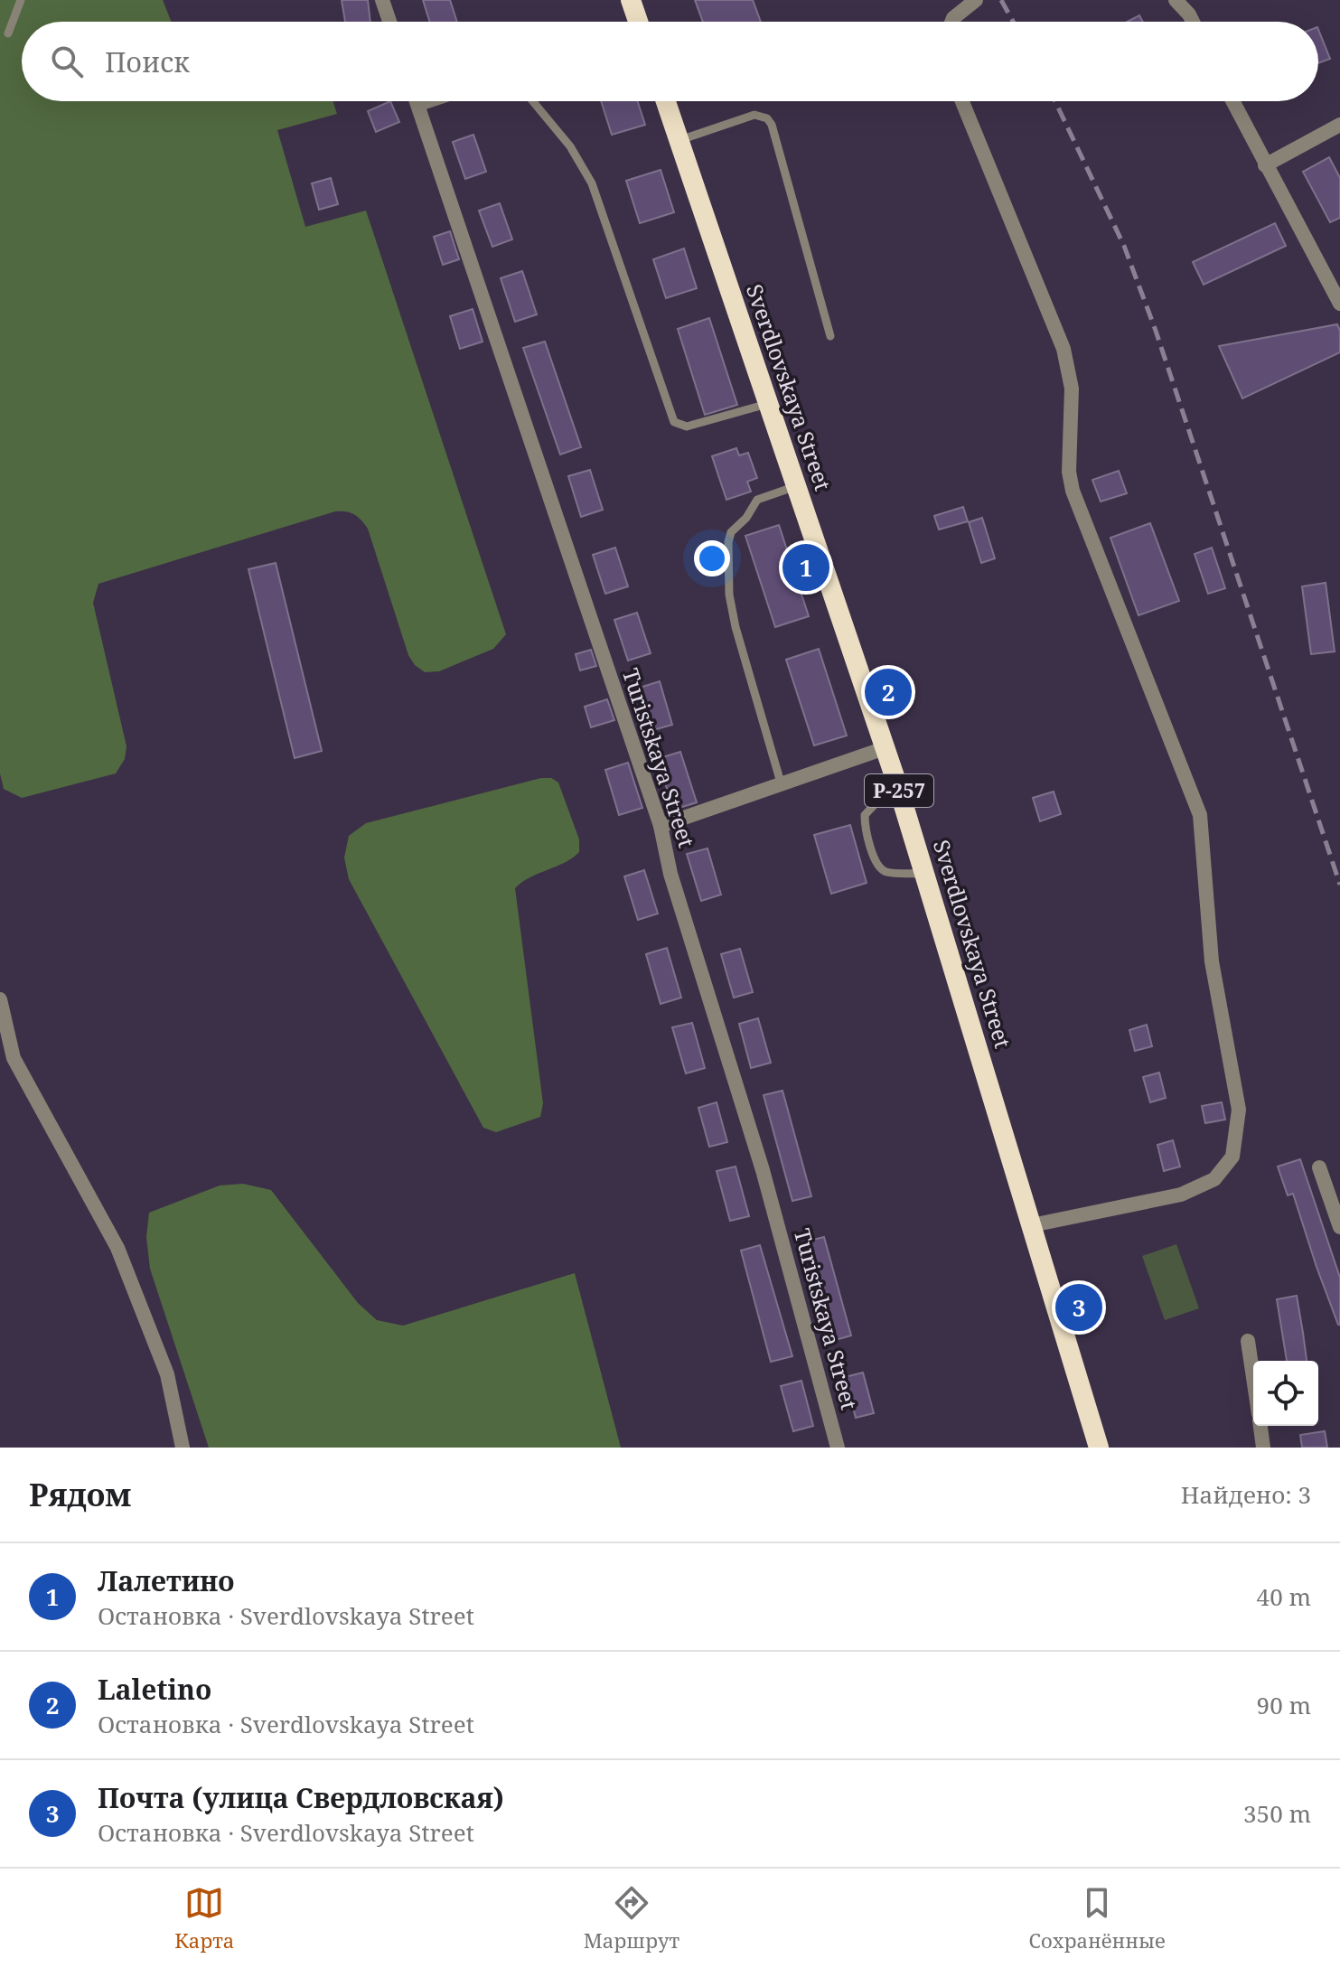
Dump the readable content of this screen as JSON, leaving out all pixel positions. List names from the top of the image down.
{
  "streets": {
    "highway": ["Sverdlovskaya Street", "Р-257"],
    "street": ["Turistskaya Street"]
  },
  "page": {
    "search": "Поиск",
    "pins": ["1", "2", "3"],
    "heading": ["Рядом", "Найдено: 3"],
    "list": [
      {
        "mark": "1",
        "name": "Лалетино",
        "note": "Остановка · Sverdlovskaya Street",
        "value": "40 m"
      },
      {
        "mark": "2",
        "name": "Laletino",
        "note": "Остановка · Sverdlovskaya Street",
        "value": "90 m"
      },
      {
        "mark": "3",
        "name": "Почта (улица Свердловская)",
        "note": "Остановка · Sverdlovskaya Street",
        "value": "350 m"
      }
    ],
    "nav": ["Карта", "Маршрут", "Сохранённые"]
  }
}
